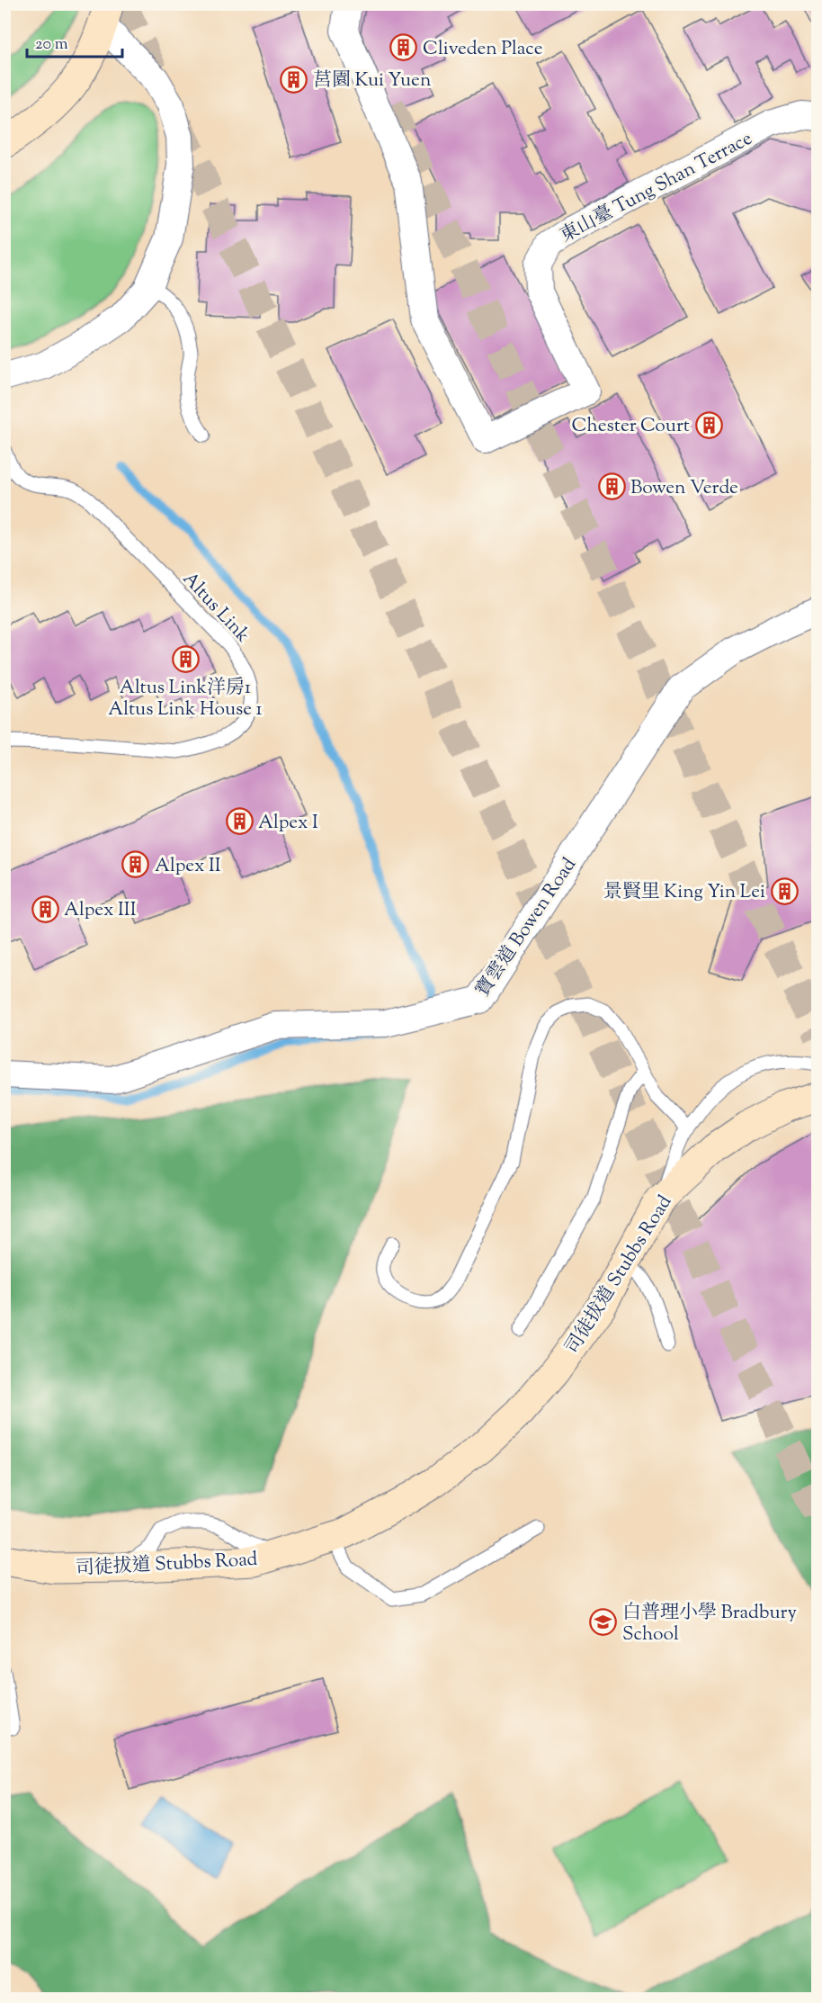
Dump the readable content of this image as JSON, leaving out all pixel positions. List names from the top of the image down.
{
  "streets": {
    "main road": ["司徒拔道 Stubbs Road"],
    "street": ["東山臺 Tung Shan Terrace", "寶雲道 Bowen Road"],
    "lane": ["Altus Link"]
  },
  "places": {
    "building": [
      "Cliveden Place",
      "莒園 Kui Yuen",
      "Chester Court",
      "Bowen Verde",
      "Altus Link洋房1 Altus Link House 1",
      "Alpex I",
      "Alpex II",
      "景賢里 King Yin Lei",
      "Alpex III"
    ],
    "school or university": ["白普理小學 Bradbury School"]
  },
  "scale_bar": "20 m"
}
